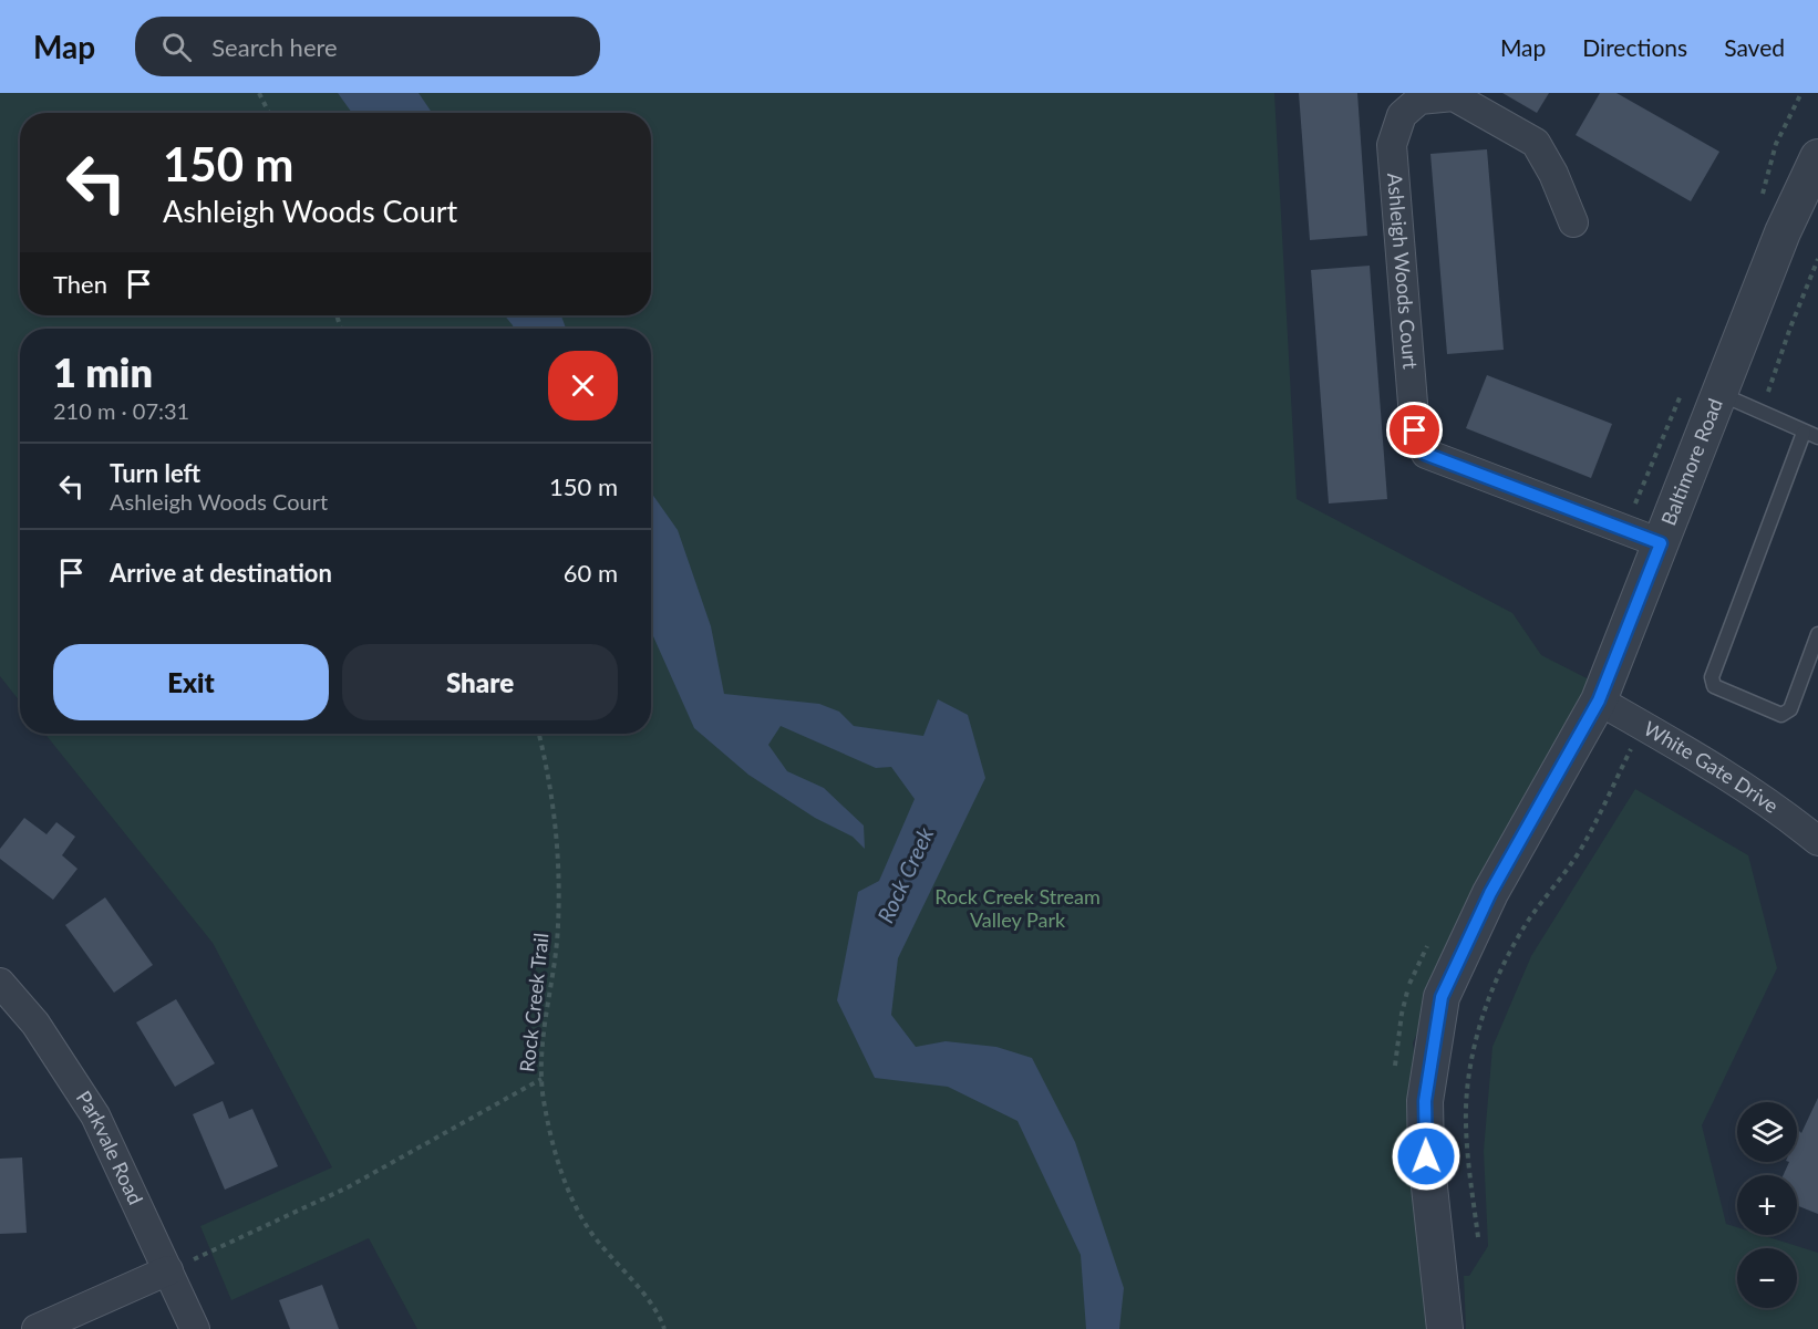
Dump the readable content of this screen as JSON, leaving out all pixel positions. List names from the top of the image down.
{
  "streets": {
    "street": [
      "Ashleigh Woods Court",
      "Baltimore Road",
      "White Gate Drive",
      "Parkvale Road"
    ],
    "path": ["Rock Creek Trail"]
  },
  "crossings": [
    ["Ashleigh Woods Court", "Baltimore Road"],
    ["Baltimore Road", "White Gate Drive"]
  ],
  "water": ["Rock Creek"],
  "parks": ["Rock Creek Stream Valley Park"],
  "page": {
    "header": "Map",
    "search": "Search here",
    "nav": ["Map", "Directions", "Saved"],
    "turn": ["150 m", "Ashleigh Woods Court"],
    "then": "Then",
    "heading": ["1 min", "210 m · 07:31"],
    "list": [
      {
        "name": "Turn left",
        "note": "Ashleigh Woods Court",
        "value": "150 m"
      },
      {
        "name": "Arrive at destination",
        "value": "60 m"
      }
    ],
    "buttons": ["Exit", "Share"],
    "map_buttons": ["+", "−"]
  }
}
